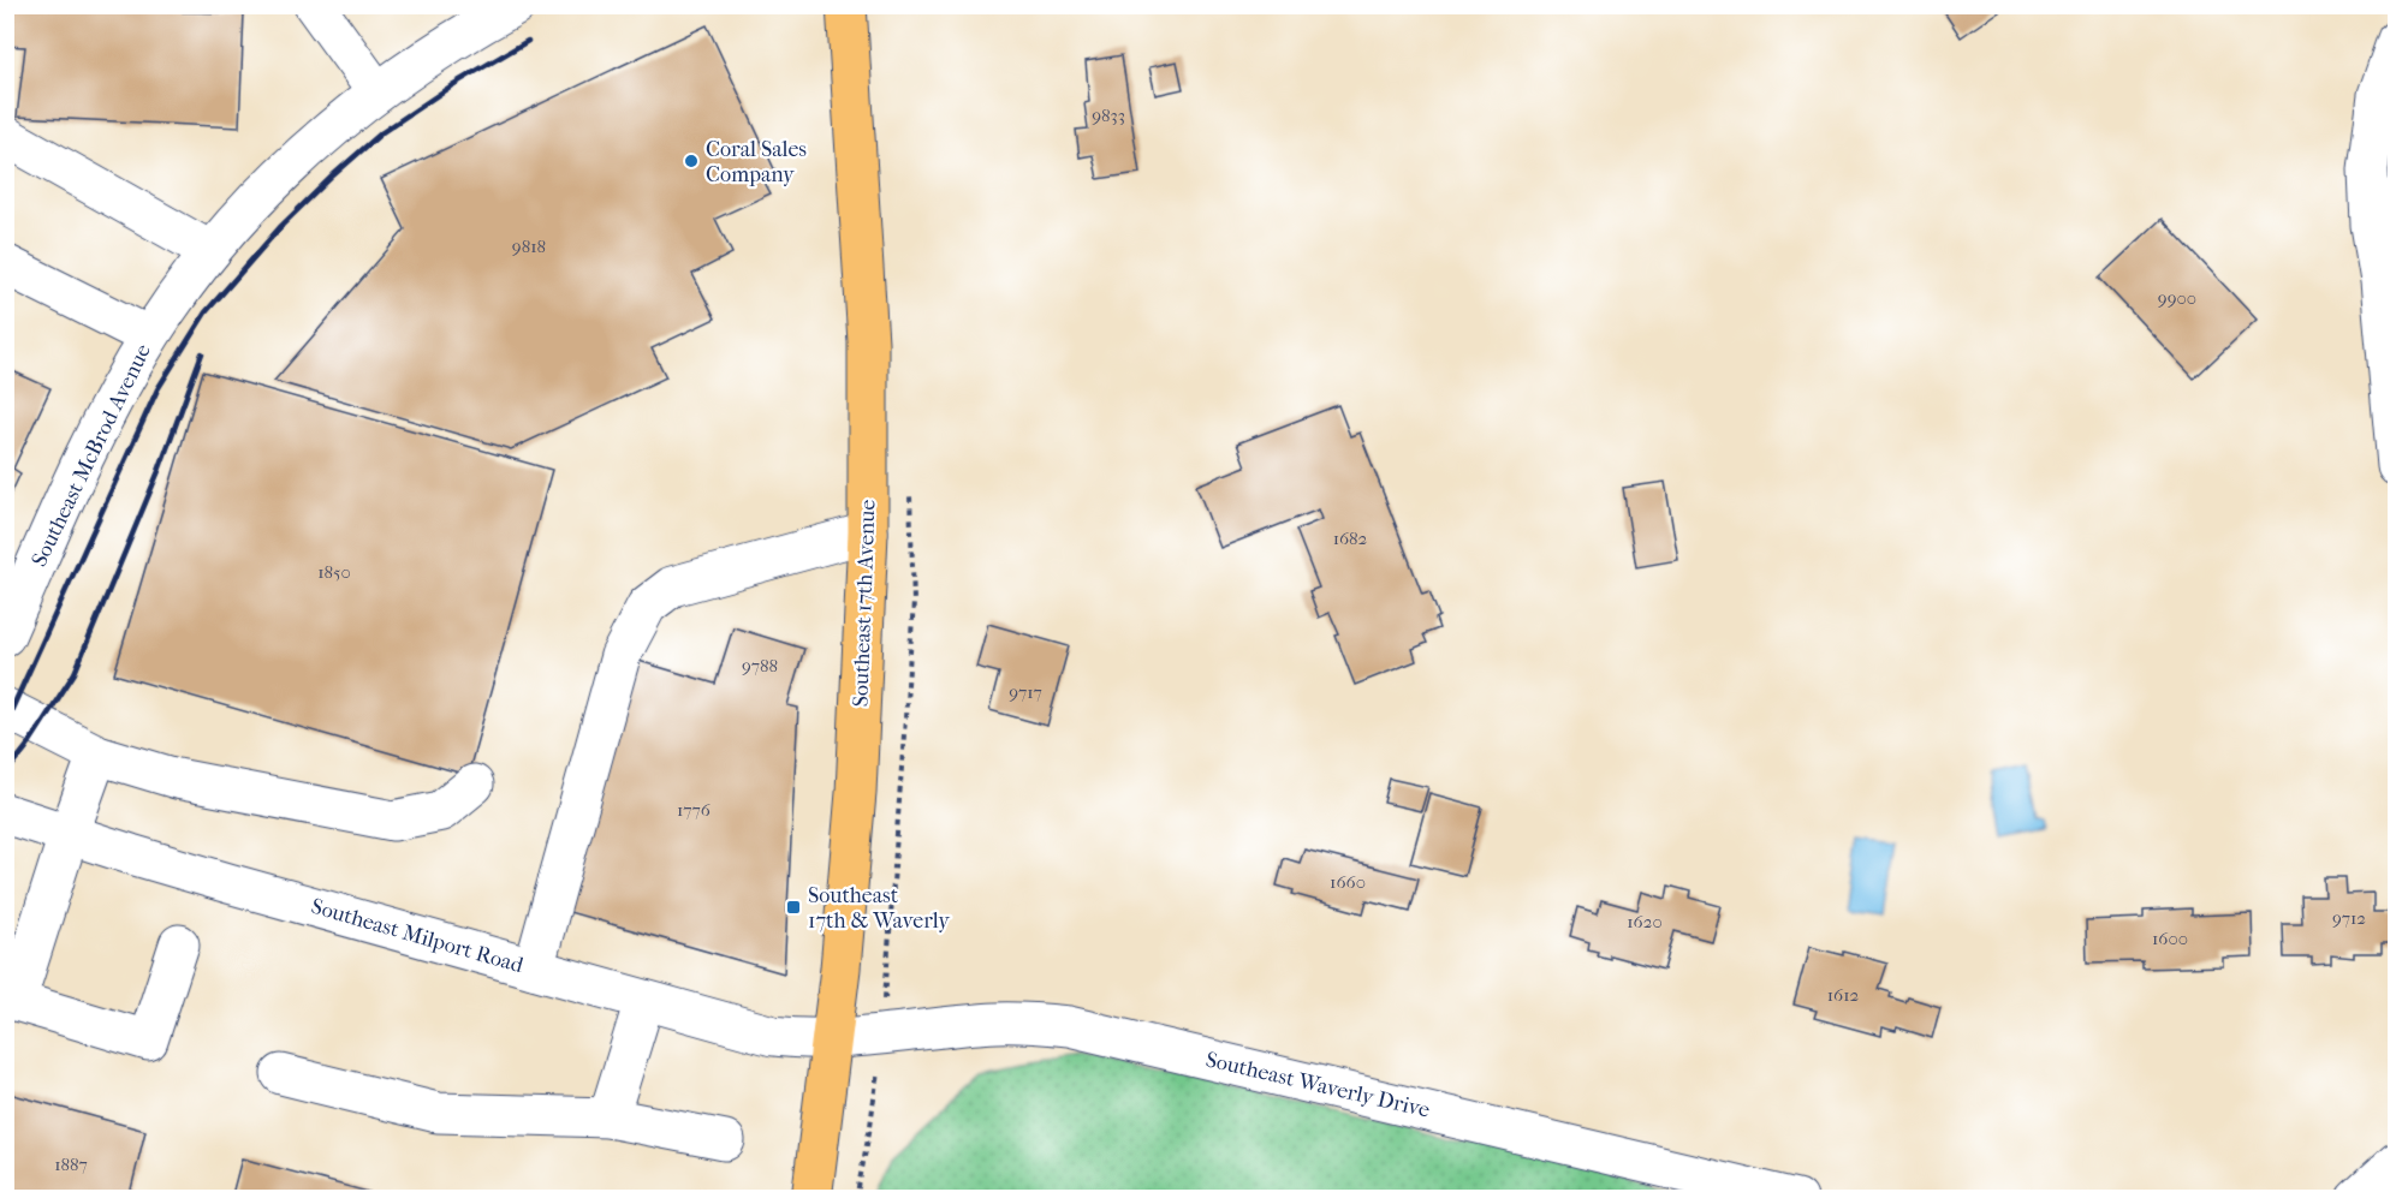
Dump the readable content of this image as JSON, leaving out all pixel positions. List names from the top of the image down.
{
  "streets": {
    "main road": ["Southeast 17th Avenue"],
    "street": ["Southeast McBrod Avenue", "Southeast Milport Road", "Southeast Waverly Drive"]
  },
  "crossings": [
    ["Southeast 17th Avenue", "Southeast Milport Road"],
    ["Southeast 17th Avenue", "Southeast Waverly Drive"],
    ["Southeast Milport Road", "Southeast Waverly Drive"]
  ],
  "places": {
    "other": ["Coral Sales Company"],
    "transit": ["Southeast 17th & Waverly"]
  },
  "house_numbers": [
    "9833",
    "9818",
    "9900",
    "1682",
    "1850",
    "9788",
    "9717",
    "1776",
    "1660",
    "9712",
    "1620",
    "1600",
    "1612",
    "1887"
  ]
}
